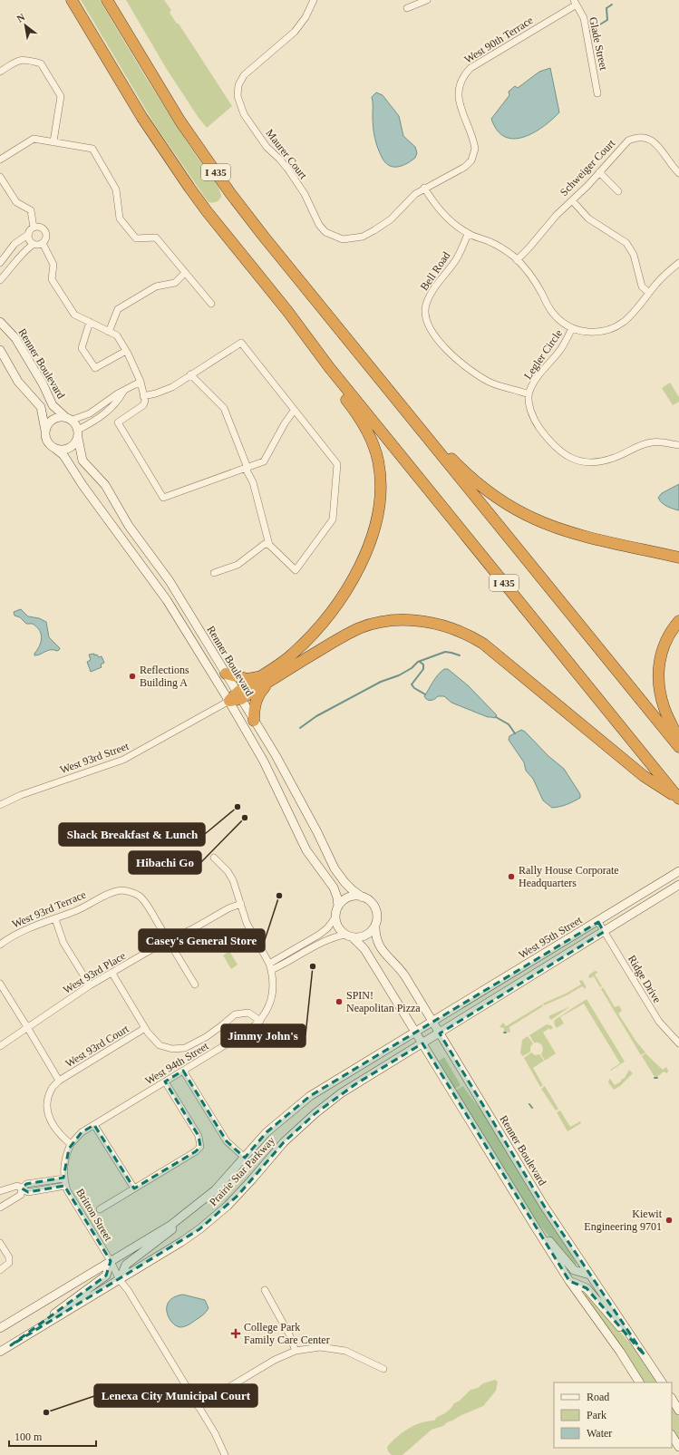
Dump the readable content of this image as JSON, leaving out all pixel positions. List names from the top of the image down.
{
  "streets": {
    "highway": ["I 435"],
    "main road": ["Renner Boulevard", "West 95th Street", "Prairie Star Parkway"],
    "street": [
      "West 90th Terrace",
      "Glade Street",
      "Maurer Court",
      "Schweiger Court",
      "Bell Road",
      "Legler Circle",
      "West 93rd Street",
      "West 93rd Terrace",
      "West 93rd Place",
      "Ridge Drive",
      "West 93rd Court",
      "West 94th Street",
      "Britton Street"
    ]
  },
  "crossings": [
    ["West 90th Terrace", "Glade Street"],
    ["West 90th Terrace", "Maurer Court"],
    ["Bell Road", "Legler Circle"],
    ["Renner Boulevard", "West 93rd Street"],
    ["Renner Boulevard", "West 95th Street"],
    ["Renner Boulevard", "Prairie Star Parkway"],
    ["West 93rd Terrace", "West 93rd Place"],
    ["West 95th Street", "Ridge Drive"],
    ["West 95th Street", "Prairie Star Parkway"],
    ["West 93rd Place", "West 94th Street"],
    ["West 94th Street", "Britton Street"],
    ["Prairie Star Parkway", "Britton Street"]
  ],
  "places": {
    "other": [
      "Reflections Building A",
      "Shack Breakfast & Lunch",
      "Hibachi Go",
      "Rally House Corporate Headquarters",
      "Casey's General Store",
      "Jimmy John's",
      "SPIN! Neapolitan Pizza",
      "Kiewit Engineering 9701",
      "Lenexa City Municipal Court"
    ],
    "health": ["College Park Family Care Center"]
  },
  "legend": ["Road", "Park", "Water"],
  "scale_bar": "100 m",
  "north": "top left"
}
